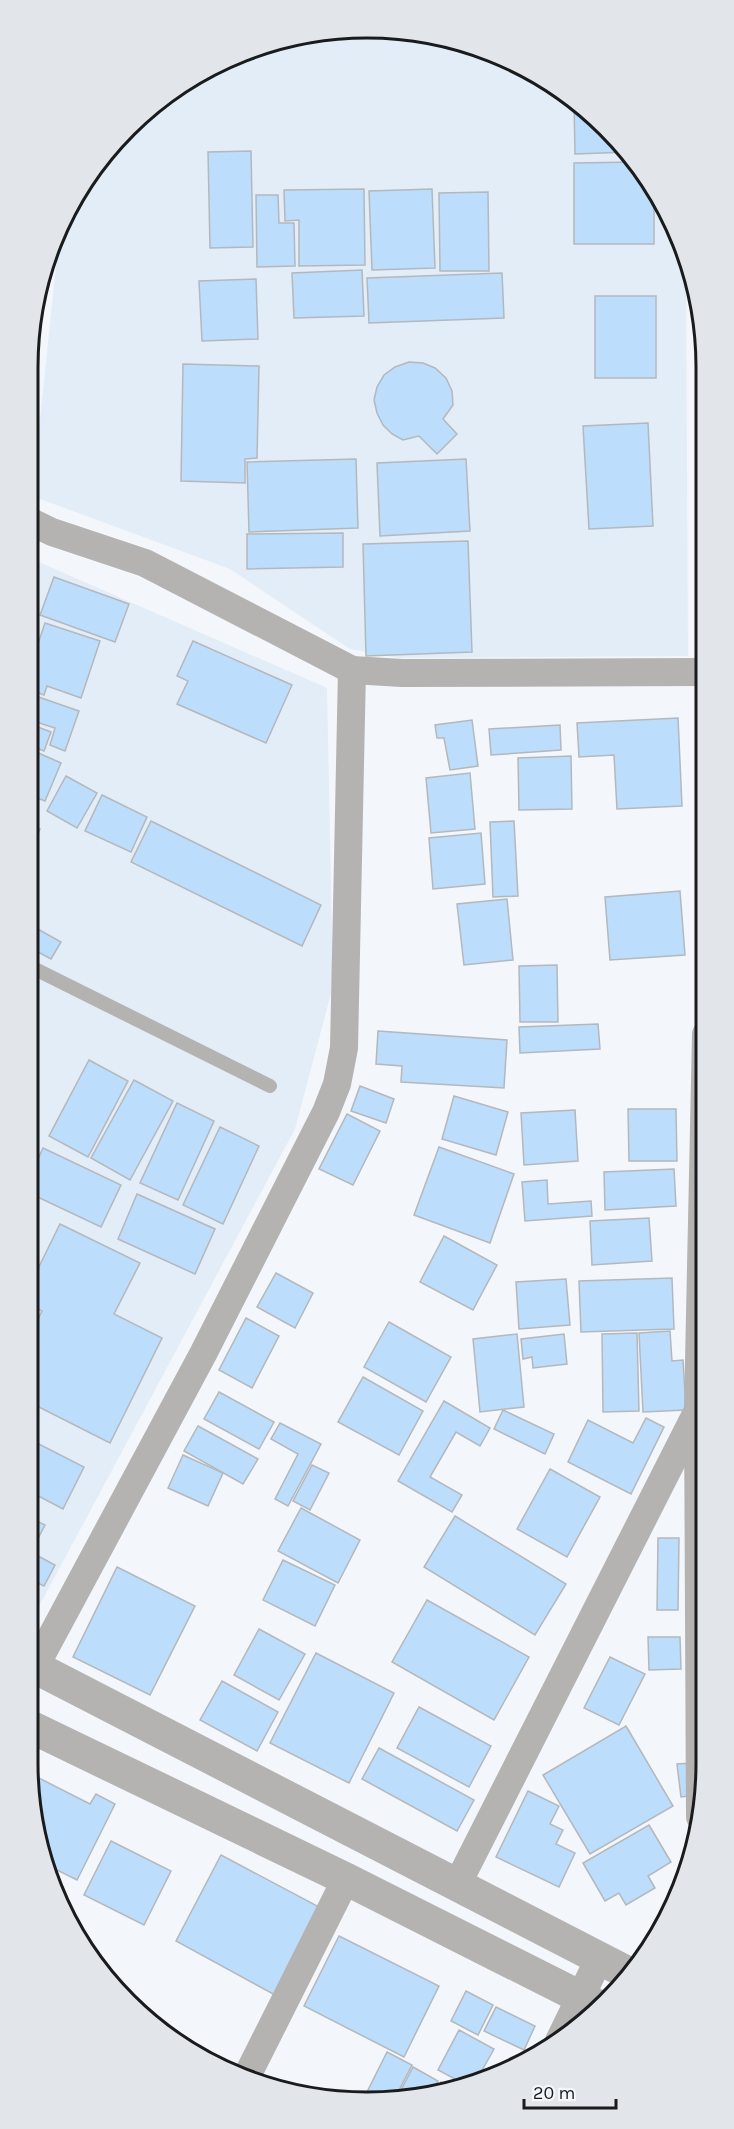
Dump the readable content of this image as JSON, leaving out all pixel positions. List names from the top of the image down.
{
  "scale_bar": "20 m"
}
